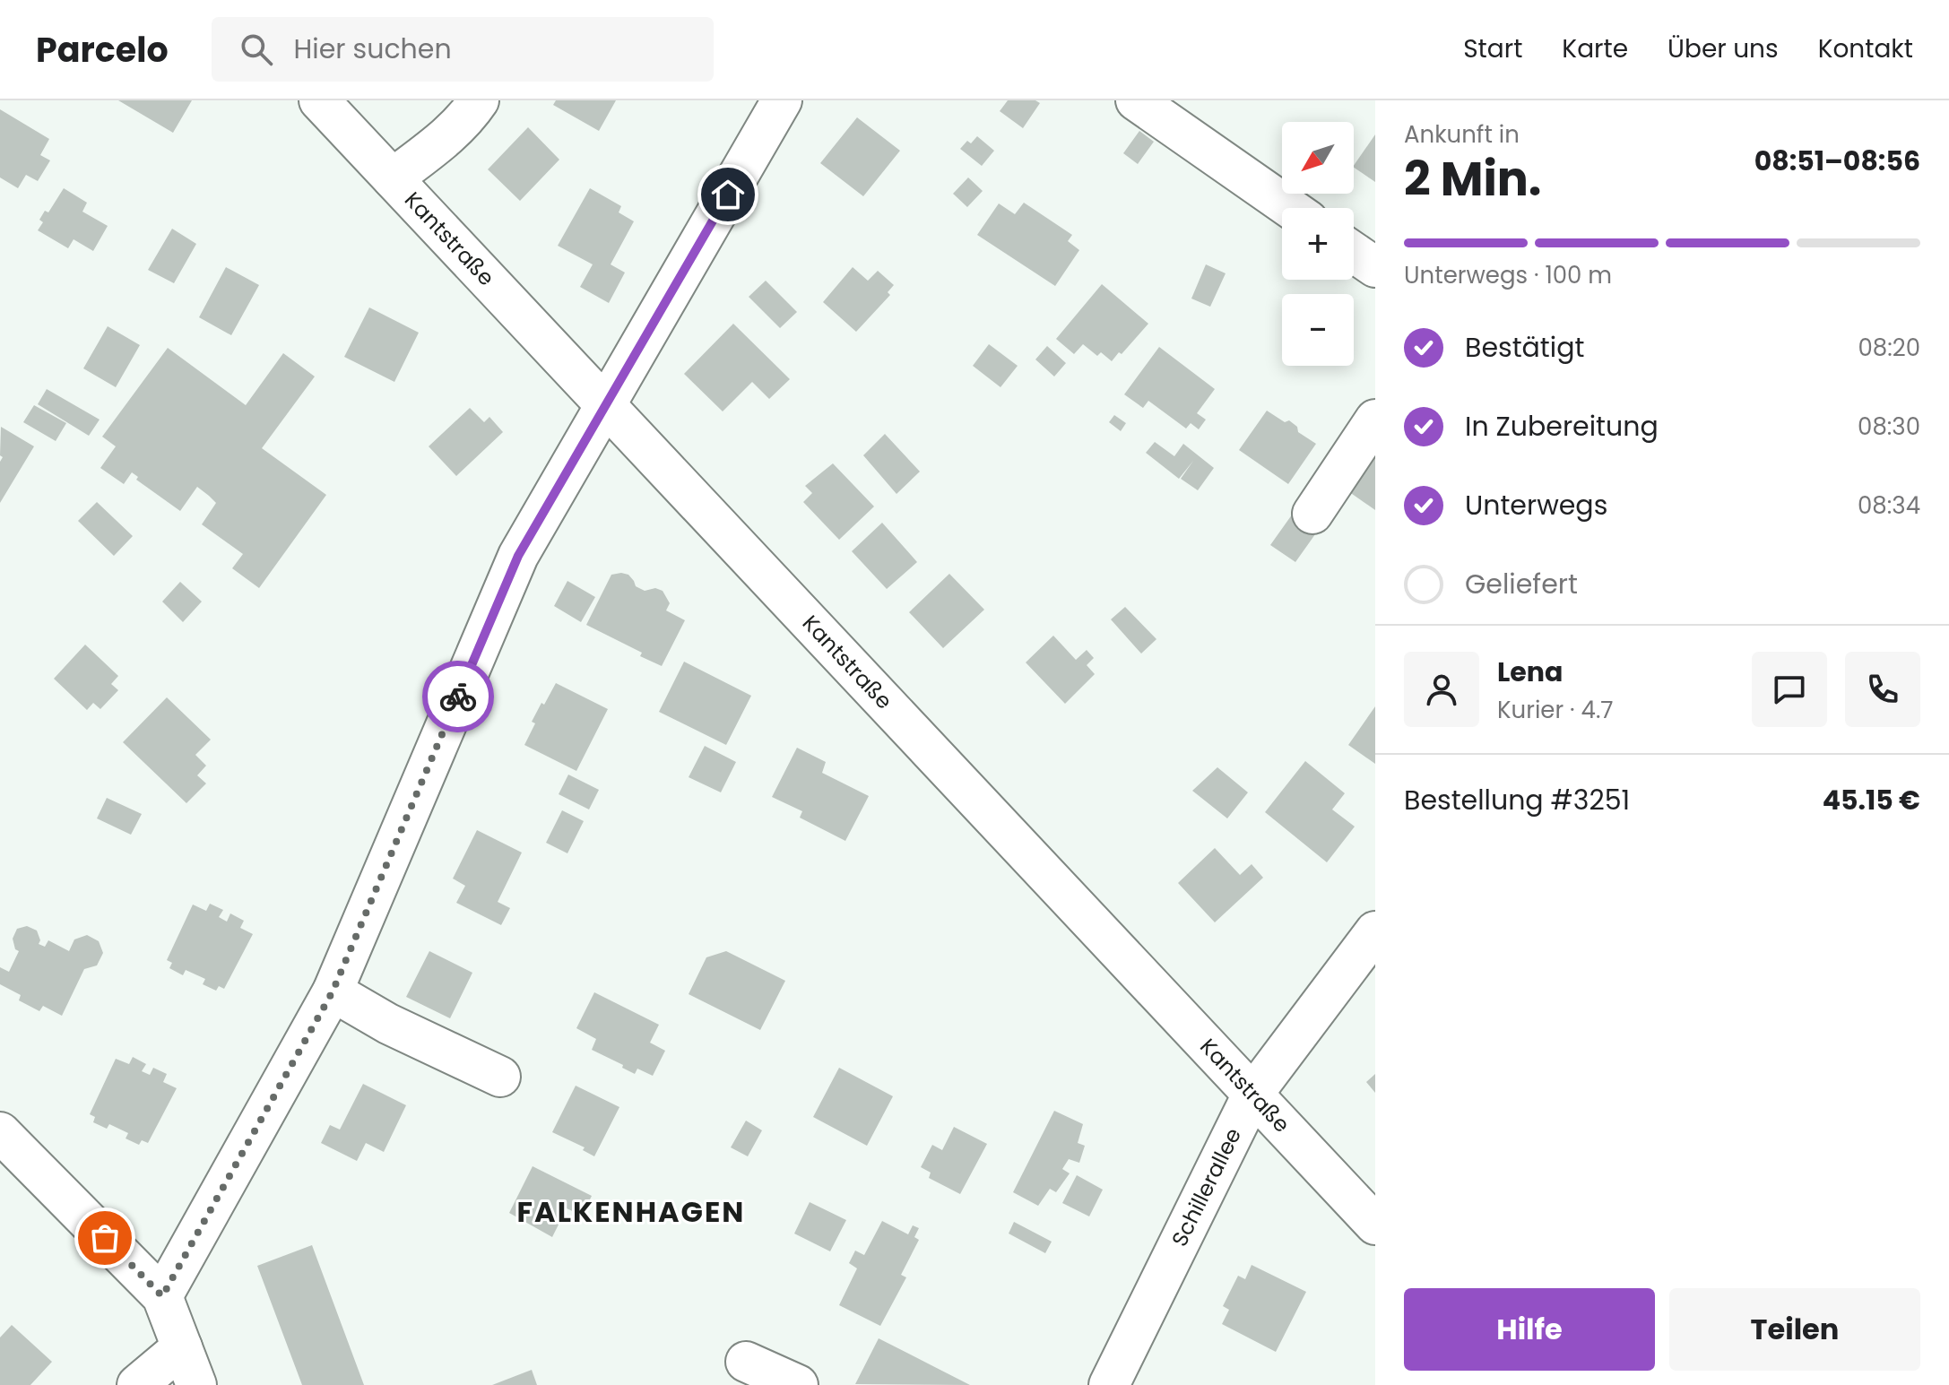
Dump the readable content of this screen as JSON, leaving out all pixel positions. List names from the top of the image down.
{
  "streets": {
    "street": ["Kantstraße", "Schillerallee"]
  },
  "crossings": [
    ["Kantstraße", "Schillerallee"]
  ],
  "districts": ["FALKENHAGEN"],
  "north": "bottom left",
  "page": {
    "header": "Parcelo",
    "search": "Hier suchen",
    "nav": [
      "Start",
      "Karte",
      "Über uns",
      "Kontakt"
    ],
    "heading": ["2 Min.", "Ankunft in", "08:51–08:56"],
    "panel": [
      "Lena",
      "Kurier · 4.7",
      "Bestellung #3251",
      "45.15 €"
    ],
    "map_buttons": ["+", "−"],
    "bar": "Unterwegs · 100 m",
    "list": [
      ["Bestätigt", "08:20"],
      ["In Zubereitung", "08:30"],
      ["Unterwegs", "08:34"],
      "Geliefert"
    ],
    "buttons": ["Hilfe", "Teilen"]
  }
}
